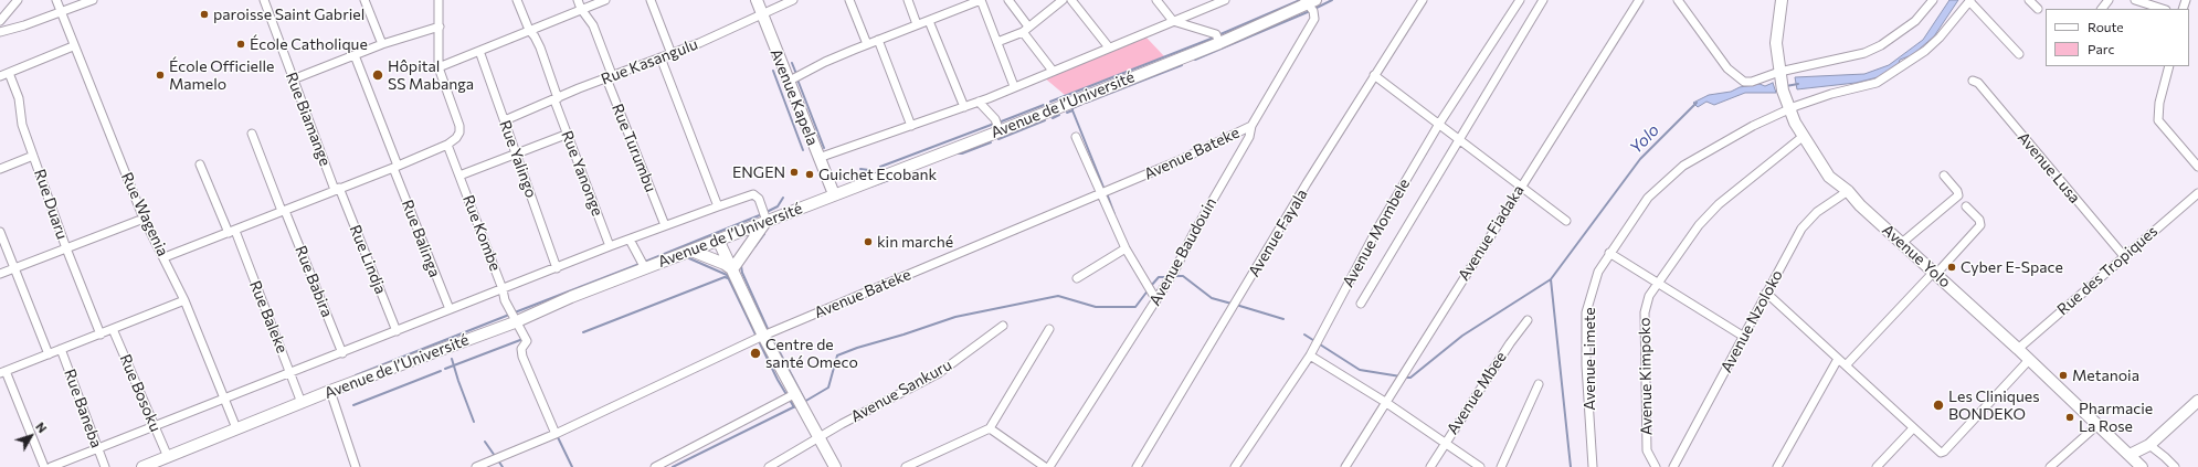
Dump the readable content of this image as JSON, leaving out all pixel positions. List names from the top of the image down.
{
  "streets": {
    "main road": ["Avenue Kapela", "Avenue de l’Université", "Avenue Yolo"],
    "street": [
      "Rue Kasangulu",
      "Rue Biamange",
      "Rue Turumbu",
      "Avenue Bateke",
      "Rue Yalingo",
      "Avenue Lusa",
      "Rue Yanonge",
      "Rue Duaru",
      "Rue Wagenia",
      "Rue Kombe",
      "Avenue Fayala",
      "Avenue Mombele",
      "Avenue Fiadaka",
      "Rue Balinga",
      "Avenue Baudouin",
      "Rue Lindja",
      "Rue des Tropiques",
      "Rue Babira",
      "Rue Baleke",
      "Avenue Nzoloko",
      "Avenue Limete",
      "Avenue Kimpoko",
      "Avenue Sankuru",
      "Rue Bosoku",
      "Avenue Mbee",
      "Rue Baneba"
    ]
  },
  "crossings": [
    ["Rue Kasangulu", "Avenue Kapela"],
    ["Rue Kasangulu", "Rue Turumbu"],
    ["Rue Kasangulu", "Rue Yalingo"],
    ["Rue Kasangulu", "Rue Yanonge"],
    ["Avenue Kapela", "Avenue de l’Université"],
    ["Avenue de l’Université", "Rue Wagenia"],
    ["Avenue de l’Université", "Rue Kombe"],
    ["Avenue de l’Université", "Avenue Baudouin"],
    ["Avenue de l’Université", "Rue Baleke"],
    ["Avenue de l’Université", "Rue Bosoku"],
    ["Rue Biamange", "Rue Lindja"],
    ["Avenue Bateke", "Rue Kombe"],
    ["Avenue Bateke", "Avenue Baudouin"],
    ["Avenue Lusa", "Rue des Tropiques"],
    ["Avenue Yolo", "Rue des Tropiques"],
    ["Avenue Yolo", "Avenue Nzoloko"],
    ["Avenue Yolo", "Avenue Limete"],
    ["Avenue Yolo", "Avenue Kimpoko"]
  ],
  "water": ["Yolo"],
  "places": [
    "paroisse Saint Gabriel",
    "École Catholique",
    "École Officielle Mamelo",
    "Hôpital SS Mabanga",
    "ENGEN",
    "Guichet Ecobank",
    "kin marché",
    "Cyber E-Space",
    "Centre de santé Omeco",
    "Metanoia",
    "Les Cliniques BONDEKO",
    "Pharmacie La Rose"
  ],
  "legend": ["Route", "Parc"],
  "north": "top right"
}
